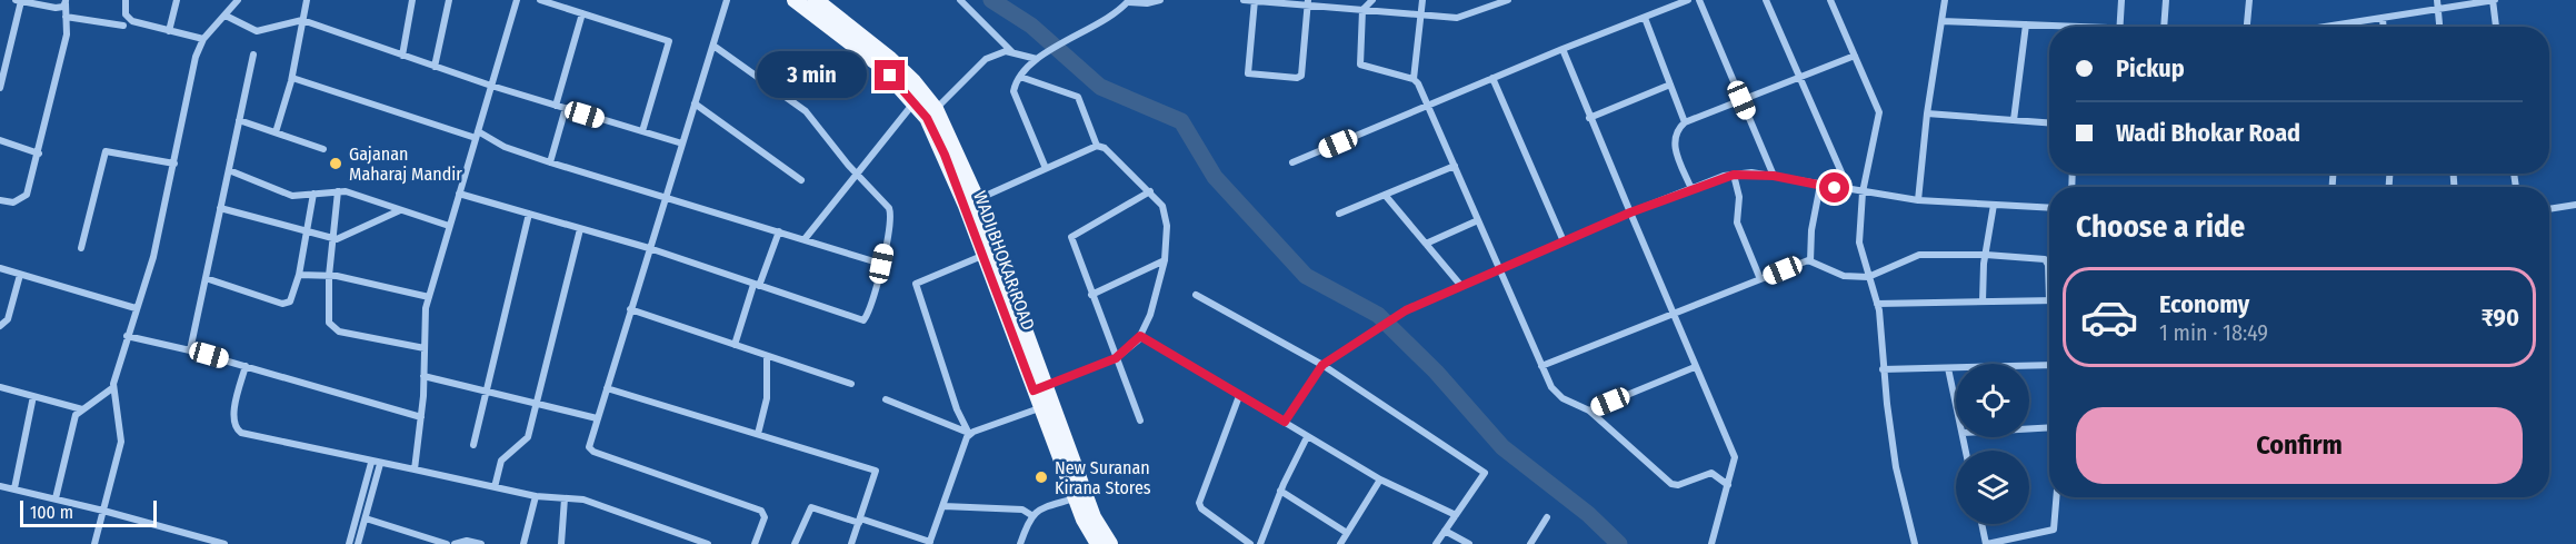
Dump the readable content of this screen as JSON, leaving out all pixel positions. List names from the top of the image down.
{
  "streets": {
    "main road": ["WADI BHOKAR ROAD"]
  },
  "places": ["Gajanan Maharaj Mandir", "New Suranan Kirana Stores"],
  "scale_bar": "100 m",
  "page": {
    "banner": ["Pickup", "Wadi Bhokar Road"],
    "bubble": "3 min",
    "heading": "Choose a ride",
    "list": [
      {
        "name": "Economy",
        "note": "1 min · 18:49",
        "value": "₹90"
      }
    ],
    "buttons": "Confirm",
    "scale": "100 m"
  }
}
